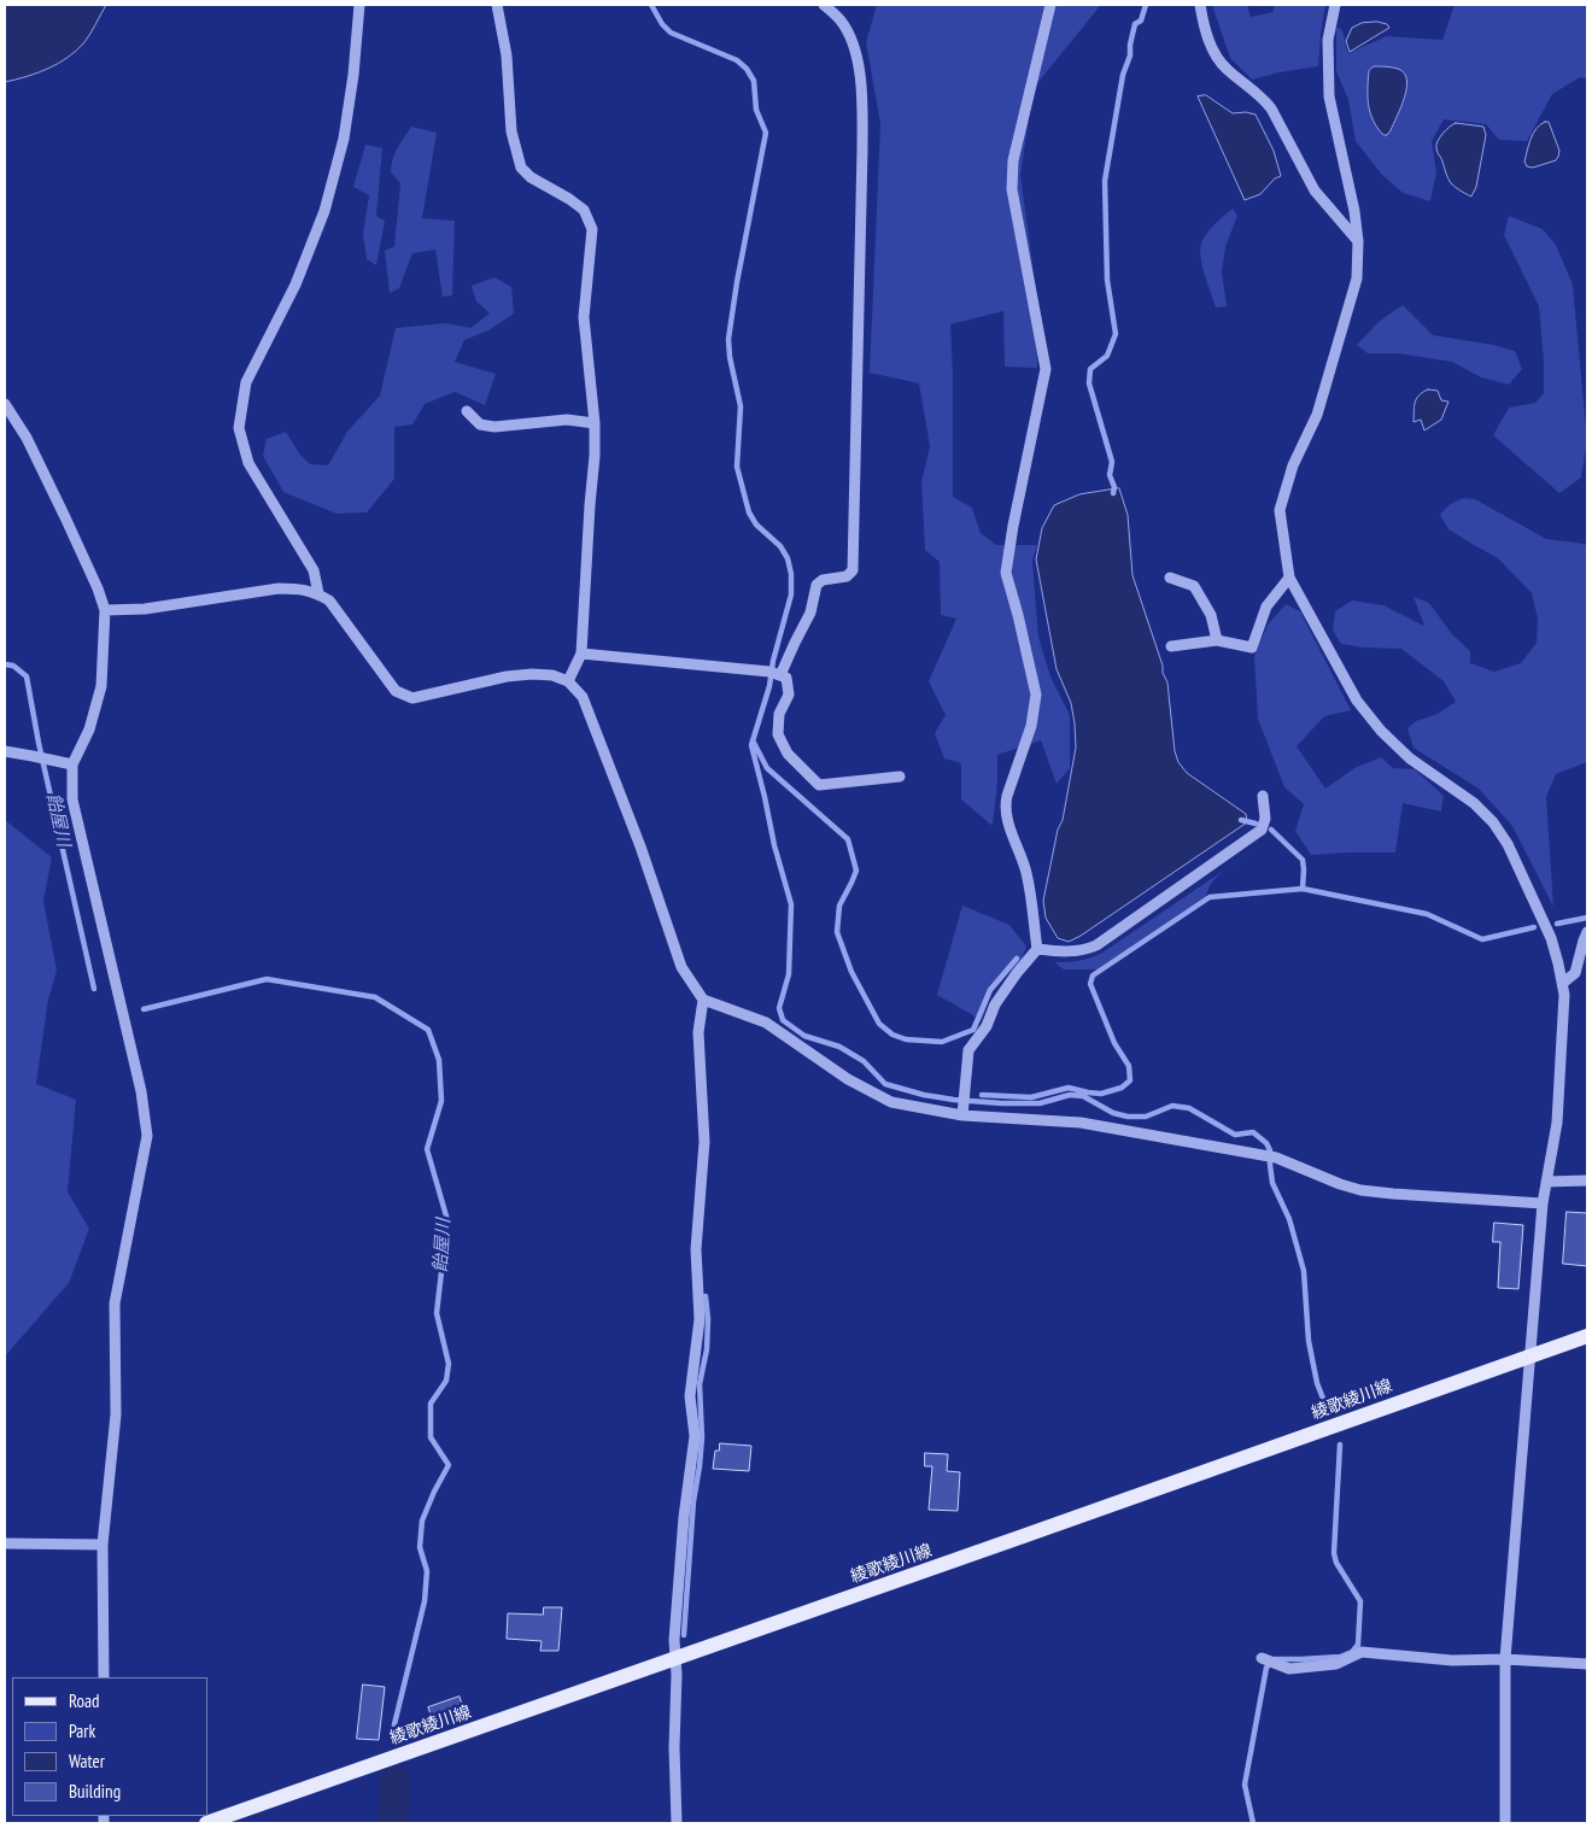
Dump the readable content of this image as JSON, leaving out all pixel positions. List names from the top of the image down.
{
  "streets": {
    "main road": ["綾歌綾川線"]
  },
  "water": ["飴屋川"],
  "legend": [
    "Road",
    "Park",
    "Water",
    "Building"
  ]
}
